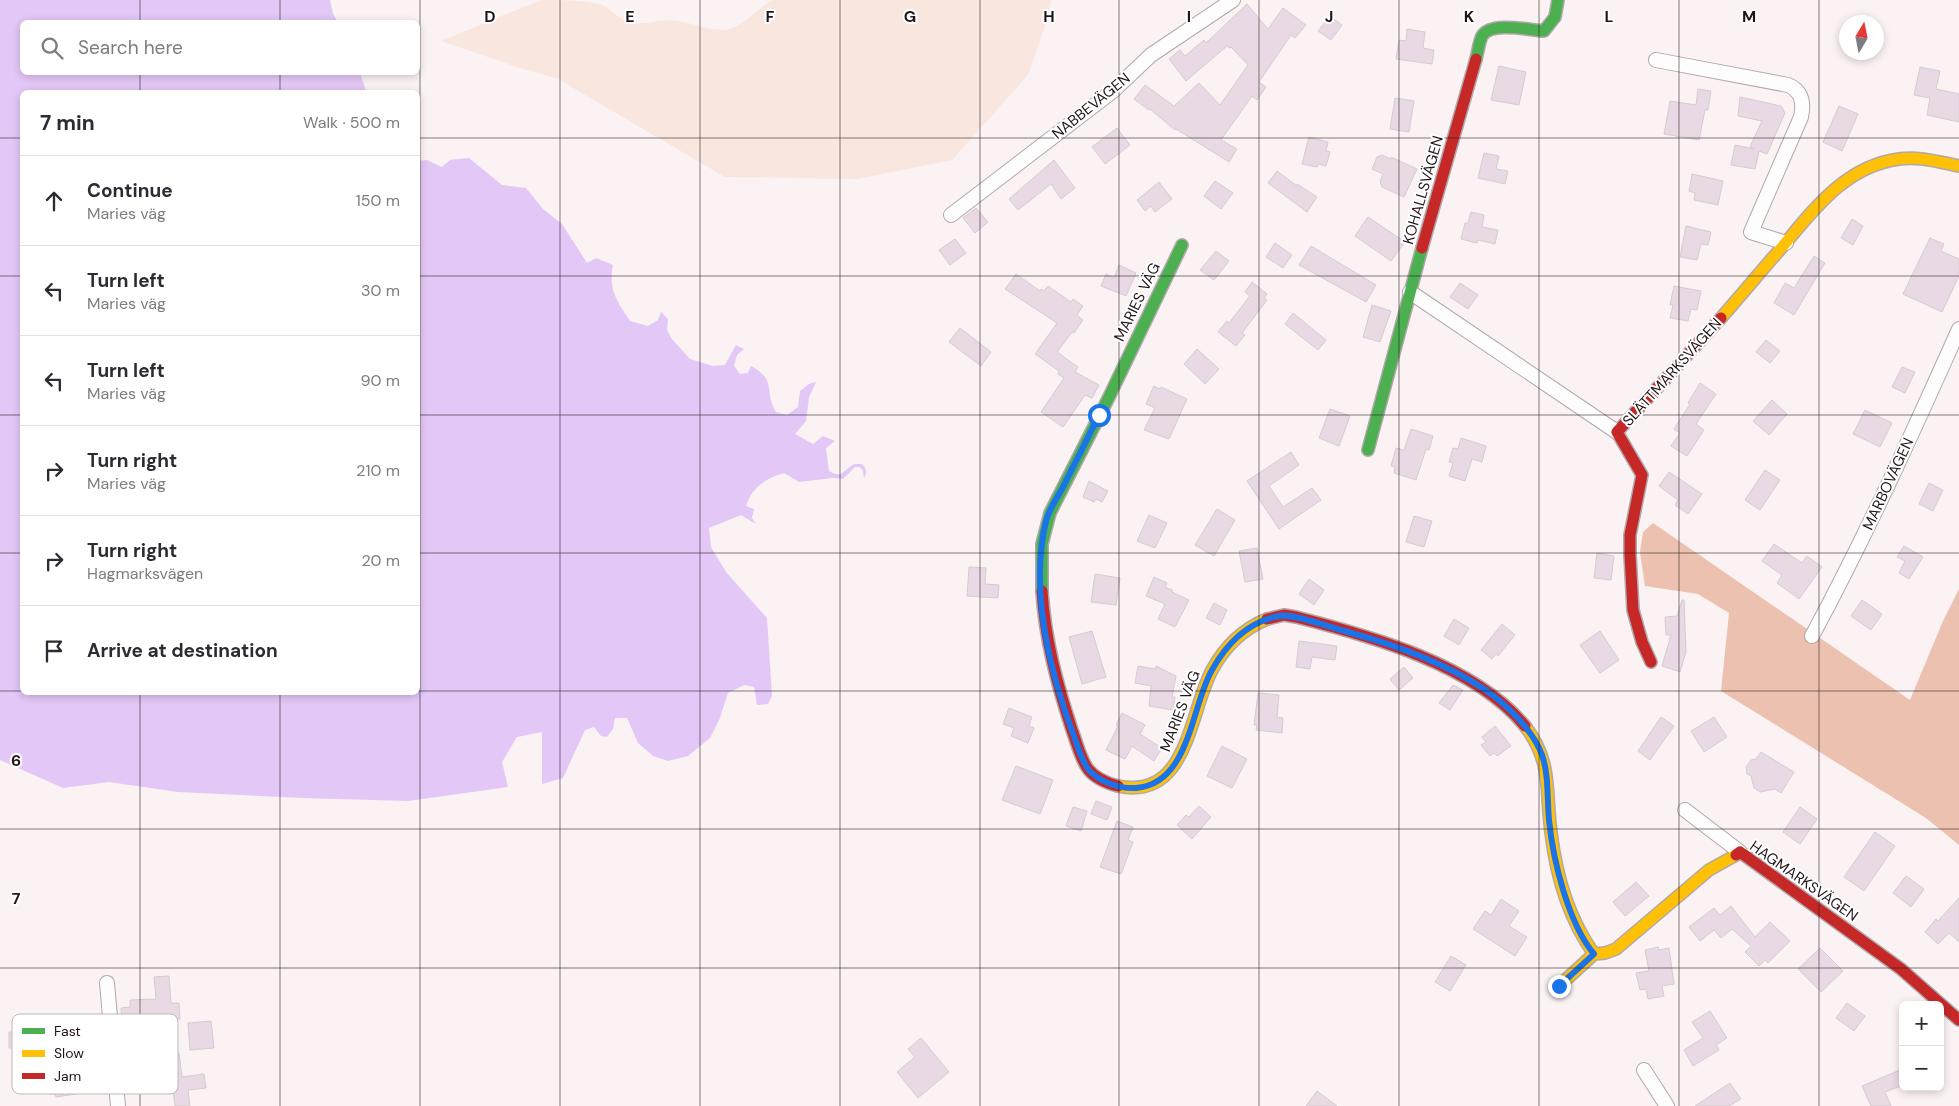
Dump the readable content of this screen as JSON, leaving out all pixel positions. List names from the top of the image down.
{
  "streets": {
    "street": [
      "NABBEVÄGEN",
      "KOHALLSVÄGEN",
      "MARIES VÄG",
      "SLÄTTMARKSVÄGEN",
      "MARBOVÄGEN",
      "HAGMARKSVÄGEN"
    ]
  },
  "crossings": [
    ["MARIES VÄG", "HAGMARKSVÄGEN"]
  ],
  "legend": ["Fast", "Slow", "Jam"],
  "north": "top",
  "page": {
    "search": "Search here",
    "heading": ["7 min", "Walk · 500 m"],
    "list": [
      ["Continue", "Maries väg", "150 m"],
      ["Turn left", "Maries väg", "30 m"],
      ["Turn left", "Maries väg", "90 m"],
      ["Turn right", "Maries väg", "210 m"],
      ["Turn right", "Hagmarksvägen", "20 m"],
      "Arrive at destination"
    ],
    "map_buttons": ["+", "−"]
  },
  "grid": {
    "columns": [
      "D",
      "E",
      "F",
      "G",
      "H",
      "I",
      "J",
      "K",
      "L",
      "M"
    ],
    "rows": ["6", "7"]
  }
}
